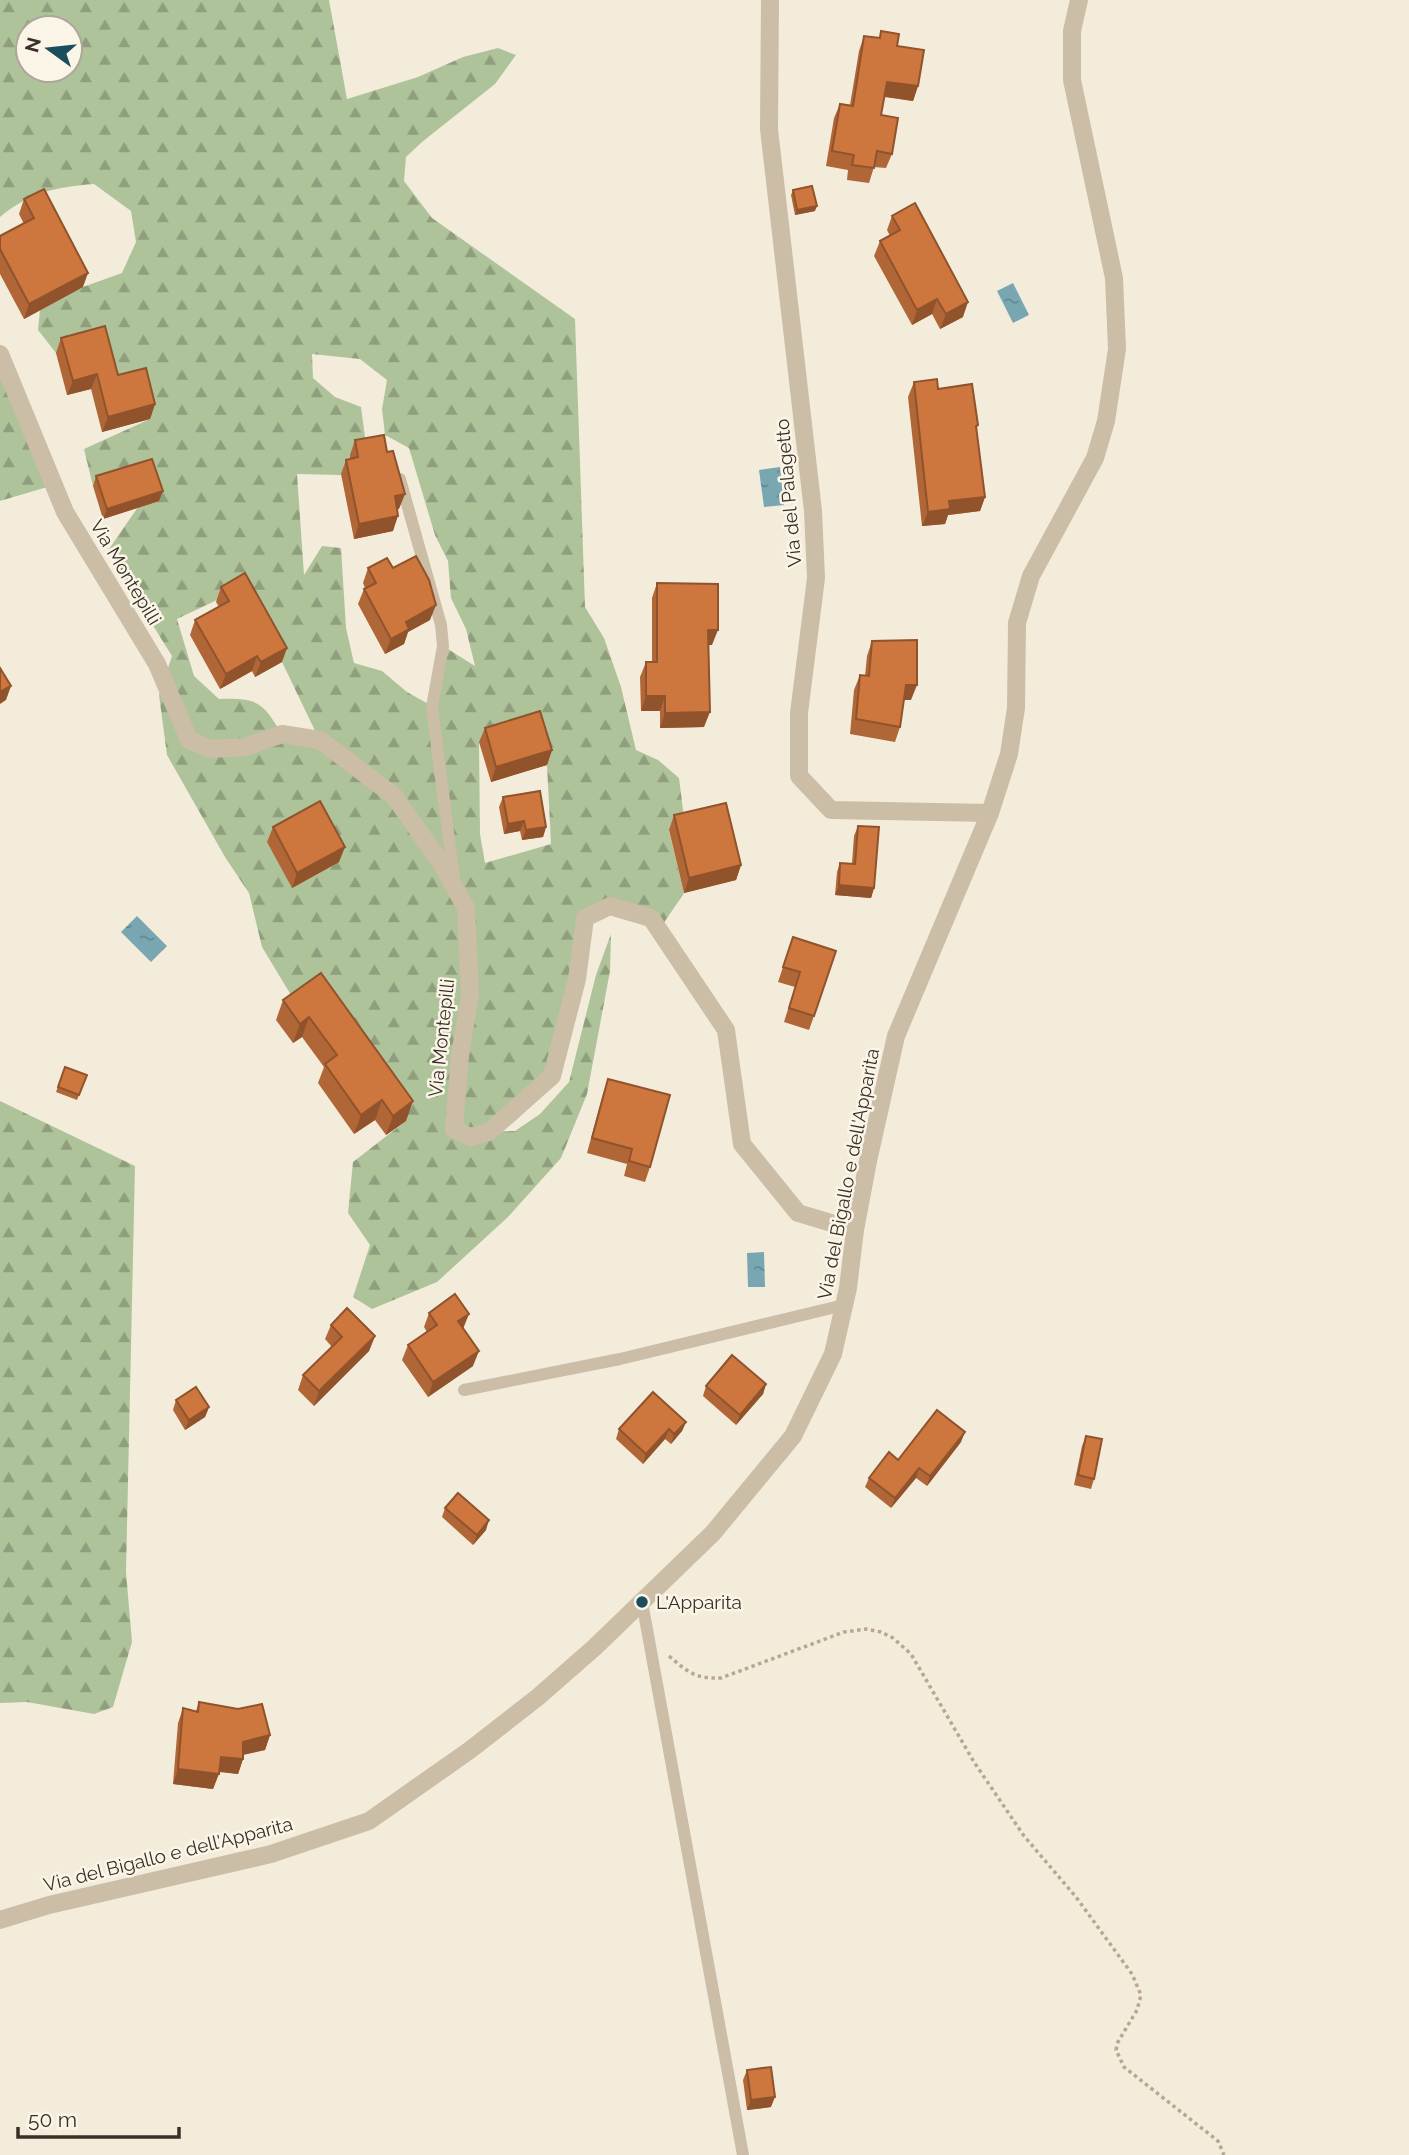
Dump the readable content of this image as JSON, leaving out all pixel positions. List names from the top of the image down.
{
  "streets": {
    "street": ["Via del Palagetto", "Via Montepilli", "Via del Bigallo e dell'Apparita"]
  },
  "crossings": [
    ["Via del Palagetto", "Via del Bigallo e dell'Apparita"],
    ["Via Montepilli", "Via del Bigallo e dell'Apparita"]
  ],
  "places": ["L'Apparita"],
  "scale_bar": "50 m",
  "north": "left"
}
